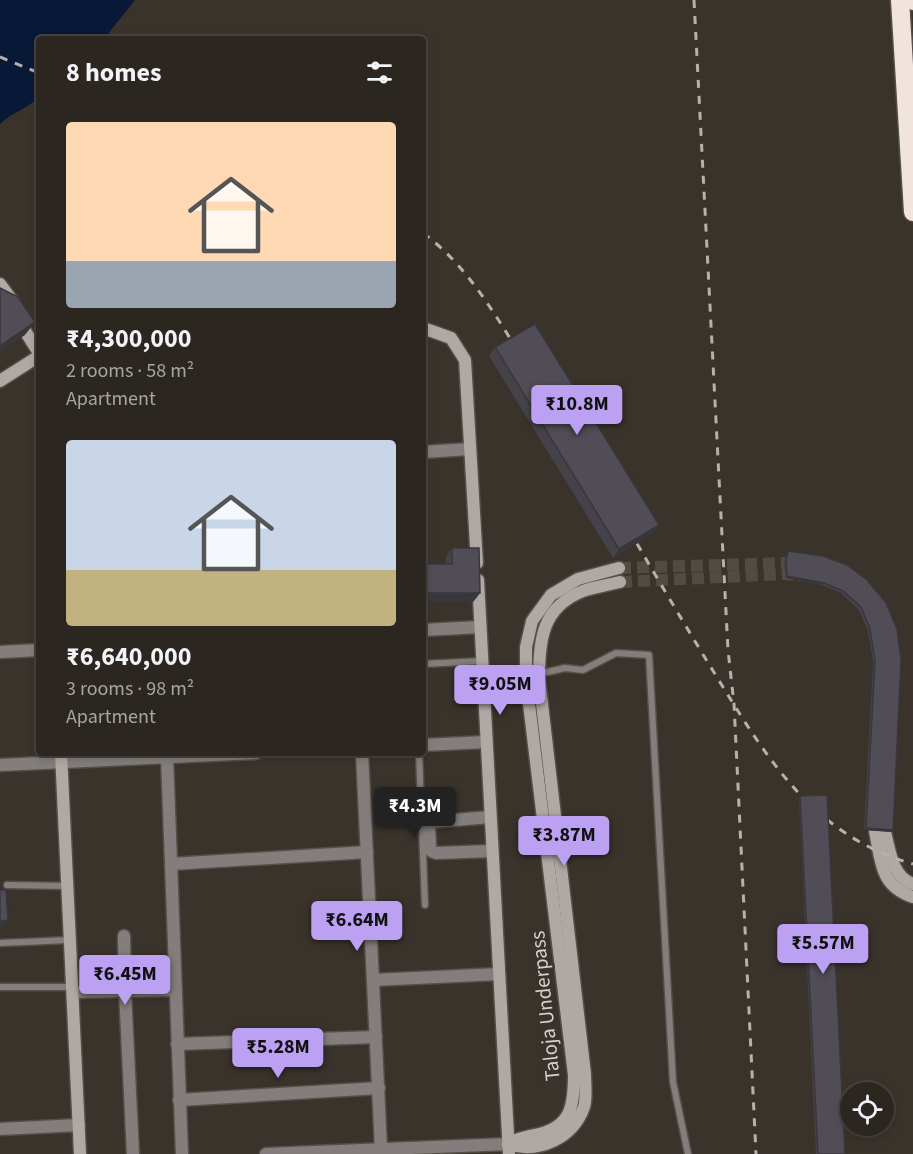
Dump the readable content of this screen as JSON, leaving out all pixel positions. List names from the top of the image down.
{
  "streets": {
    "street": ["Taloja Underpass"]
  },
  "page": {
    "heading": "8 homes",
    "list": [
      {
        "name": "₹4,300,000",
        "note": "2 rooms · 58 m² · Apartment"
      },
      {
        "name": "₹6,640,000",
        "note": "3 rooms · 98 m² · Apartment"
      }
    ],
    "price": [
      "₹10.8M",
      "₹9.05M",
      "₹4.3M",
      "₹3.87M",
      "₹6.64M",
      "₹5.57M",
      "₹6.45M",
      "₹5.28M"
    ]
  }
}
